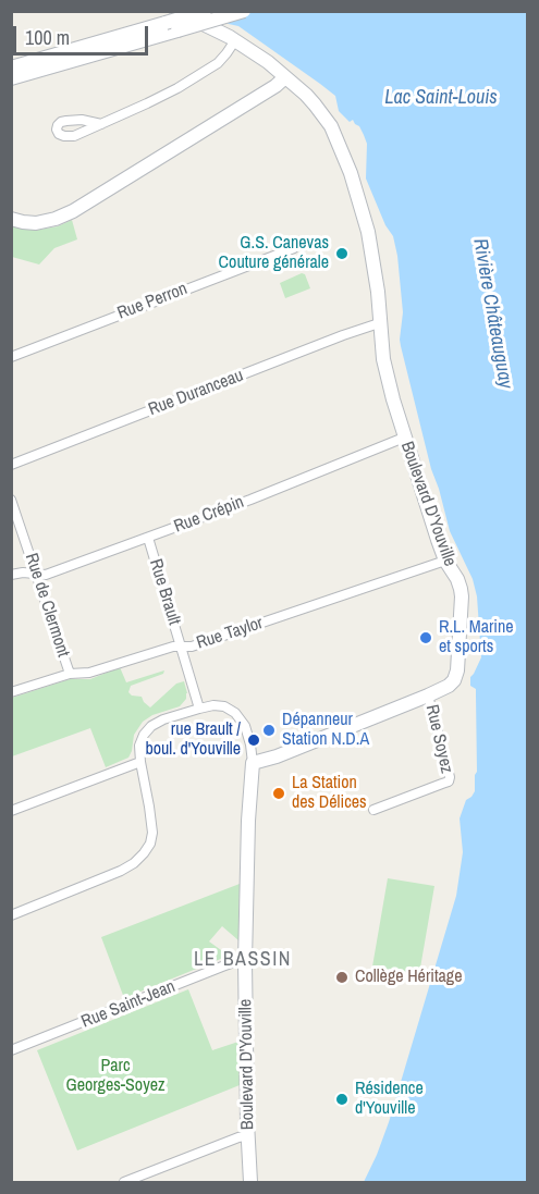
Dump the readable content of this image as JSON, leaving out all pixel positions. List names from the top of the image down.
{
  "streets": {
    "street": [
      "Rue Perron",
      "Rue Duranceau",
      "Boulevard D'Youville",
      "Rue Crépin",
      "Rue Brault",
      "Rue de Clermont",
      "Rue Taylor",
      "Rue Soyez",
      "Rue Saint-Jean"
    ]
  },
  "crossings": [
    ["Rue Duranceau", "Boulevard D'Youville"],
    ["Boulevard D'Youville", "Rue Crépin"],
    ["Boulevard D'Youville", "Rue Taylor"],
    ["Boulevard D'Youville", "Rue Soyez"],
    ["Boulevard D'Youville", "Rue Saint-Jean"],
    ["Rue Crépin", "Rue Brault"],
    ["Rue Crépin", "Rue de Clermont"],
    ["Rue Brault", "Rue Taylor"],
    ["Rue de Clermont", "Rue Taylor"]
  ],
  "districts": ["LE BASSIN"],
  "water": ["Lac Saint-Louis", "Rivière Châteauguay"],
  "parks": ["Parc Georges-Soyez"],
  "places": [
    "G.S. Canevas Couture générale",
    "R.L. Marine et sports",
    "Dépanneur Station N.D.A",
    "rue Brault / boul. d'Youville",
    "La Station des Délices",
    "Collège Héritage",
    "Résidence d'Youville"
  ],
  "scale_bar": "100 m"
}
